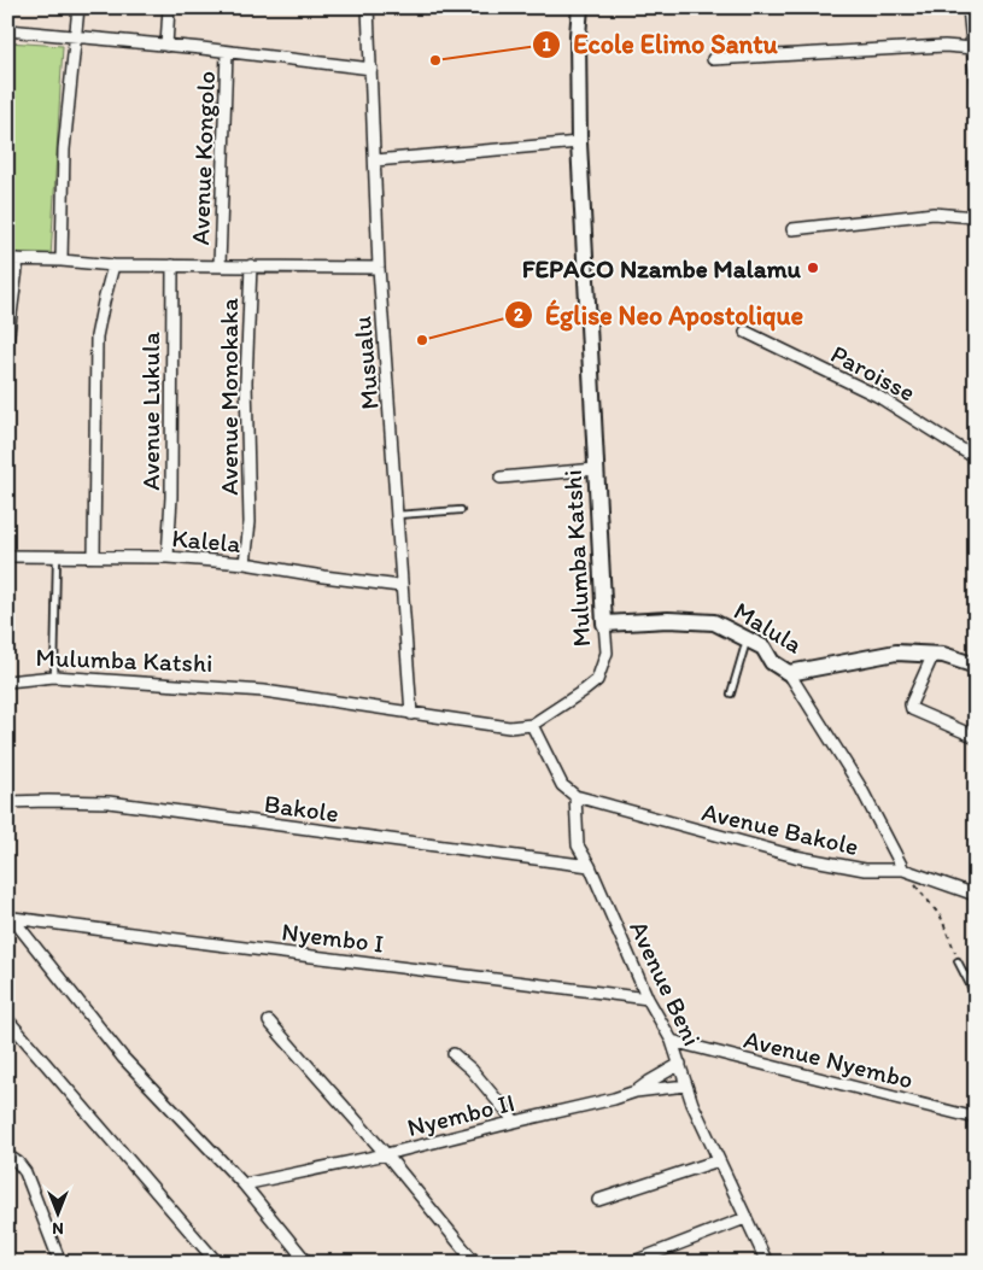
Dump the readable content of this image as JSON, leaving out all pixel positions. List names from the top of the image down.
{
  "streets": {
    "street": [
      "Avenue Kongolo",
      "Musualu",
      "Paroisse",
      "Avenue Monokaka",
      "Avenue Lukula",
      "Kalela",
      "Mulumba Katshi",
      "Malula",
      "Bakole",
      "Avenue Bakole",
      "Nyembo I",
      "Avenue Beni",
      "Avenue Nyembo",
      "Nyembo II"
    ]
  },
  "crossings": [
    ["Musualu", "Kalela"],
    ["Musualu", "Mulumba Katshi"],
    ["Avenue Monokaka", "Kalela"],
    ["Avenue Lukula", "Kalela"],
    ["Mulumba Katshi", "Malula"],
    ["Bakole", "Avenue Beni"],
    ["Avenue Bakole", "Avenue Beni"],
    ["Nyembo I", "Avenue Beni"],
    ["Avenue Beni", "Avenue Nyembo"],
    ["Avenue Beni", "Nyembo II"]
  ],
  "places": ["Ecole Elimo Santu", "FEPACO Nzambe Malamu", "Église Neo Apostolique"],
  "north": "bottom"
}
